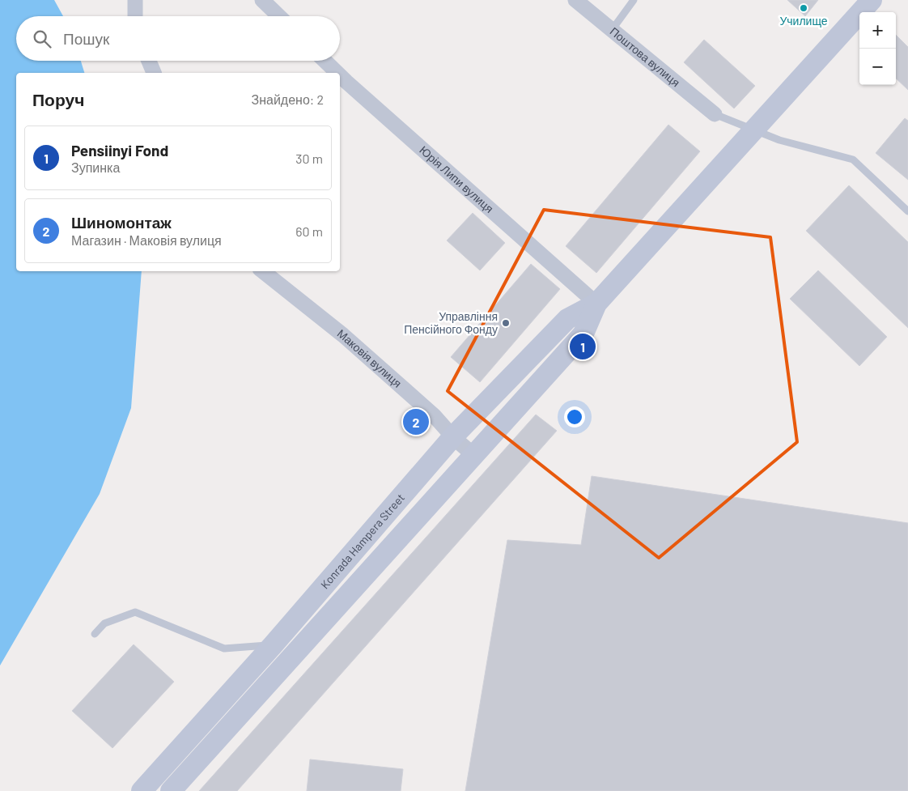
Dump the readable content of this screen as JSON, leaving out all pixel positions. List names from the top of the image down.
{
  "streets": {
    "main road": ["Konrada Hampera Street"],
    "street": ["Поштова вулиця", "Юрія Липи вулиця", "Маковія вулиця"]
  },
  "crossings": [
    ["Юрія Липи вулиця", "Konrada Hampera Street"],
    ["Маковія вулиця", "Konrada Hampera Street"]
  ],
  "places": ["Училище", "Управління Пенсійного Фонду"],
  "page": {
    "map_buttons": ["+", "−"],
    "search": "Пошук",
    "heading": ["Поруч", "Знайдено: 2"],
    "list": [
      {
        "mark": "1",
        "name": "Pensiinyi Fond",
        "note": "Зупинка",
        "value": "30 m"
      },
      {
        "mark": "2",
        "name": "Шиномонтаж",
        "note": "Магазин · Маковія вулиця",
        "value": "60 m"
      }
    ],
    "pins": ["1", "2"]
  }
}
